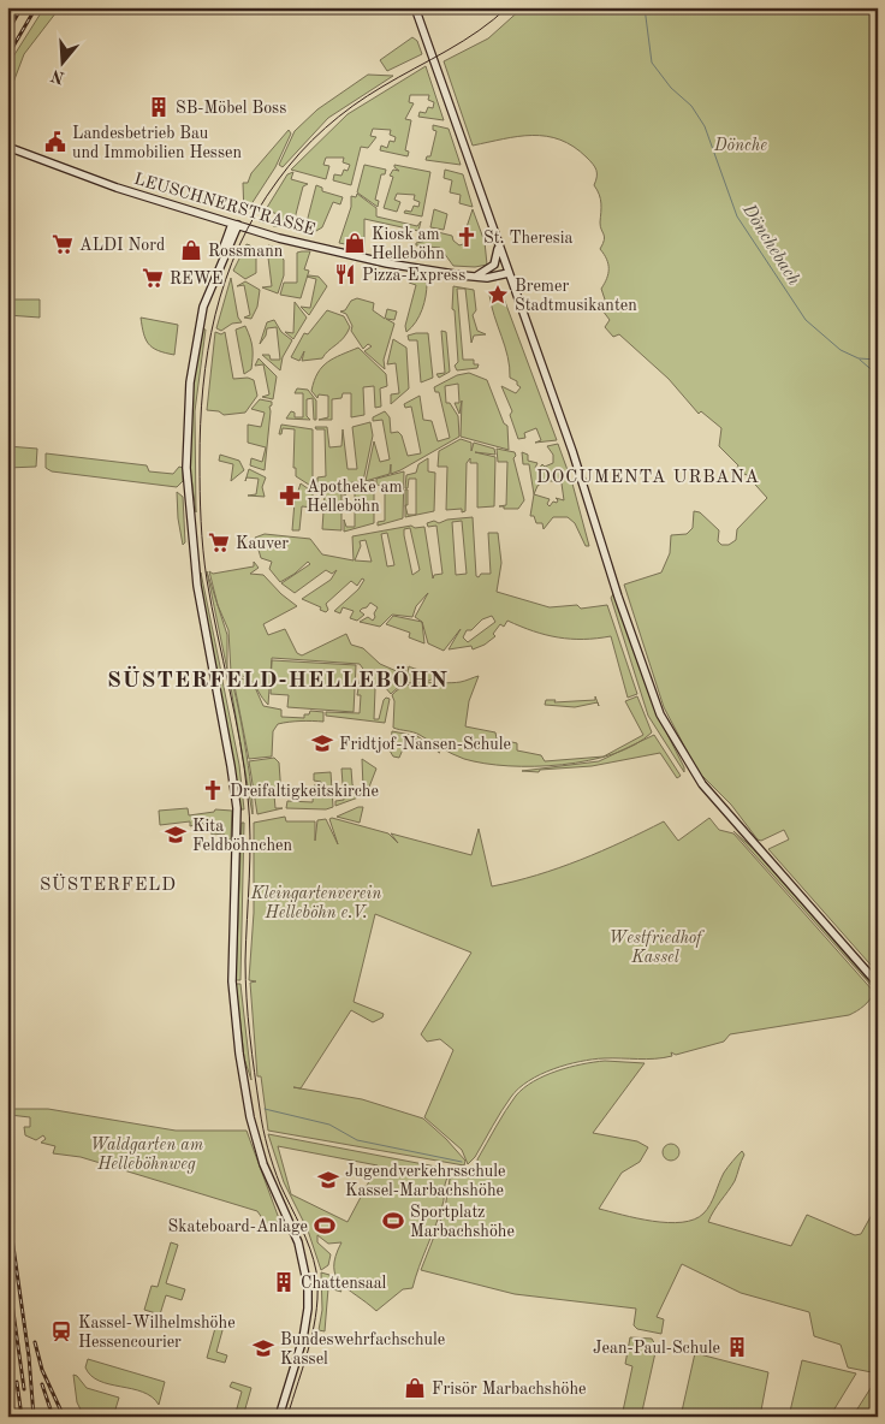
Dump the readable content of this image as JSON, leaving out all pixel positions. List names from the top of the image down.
{
  "streets": {
    "main road": ["LEUSCHNERSTRASSE"]
  },
  "districts": ["DOCUMENTA URBANA", "SÜSTERFELD-HELLEBÖHN", "SÜSTERFELD"],
  "water": ["Dönchebach"],
  "parks": [
    "Dönche",
    "Kleingartenverein Helleböhn e.V.",
    "Westfriedhof Kassel",
    "Waldgarten am Helleböhnweg"
  ],
  "places": {
    "building": ["SB-Möbel Boss", "Chattensaal", "Jean-Paul-Schule"],
    "public building": ["Landesbetrieb Bau und Immobilien Hessen"],
    "church": ["St. Theresia", "Dreifaltigkeitskirche"],
    "shop": ["Kiosk am Helleböhn", "Rossmann", "Frisör Marbachshöhe"],
    "supermarket": ["ALDI Nord", "REWE", "Kauver"],
    "restaurant": ["Pizza-Express"],
    "place": ["Bremer Stadtmusikanten"],
    "pharmacy": ["Apotheke am Helleböhn"],
    "school or university": [
      "Fridtjof-Nansen-Schule",
      "Kita Feldböhnchen",
      "Jugendverkehrsschule Kassel-Marbachshöhe",
      "Bundeswehrfachschule Kassel"
    ],
    "sports": ["Sportplatz Marbachshöhe", "Skateboard-Anlage"],
    "station": ["Kassel-Wilhelmshöhe Hessencourier"]
  },
  "north": "bottom"
}
